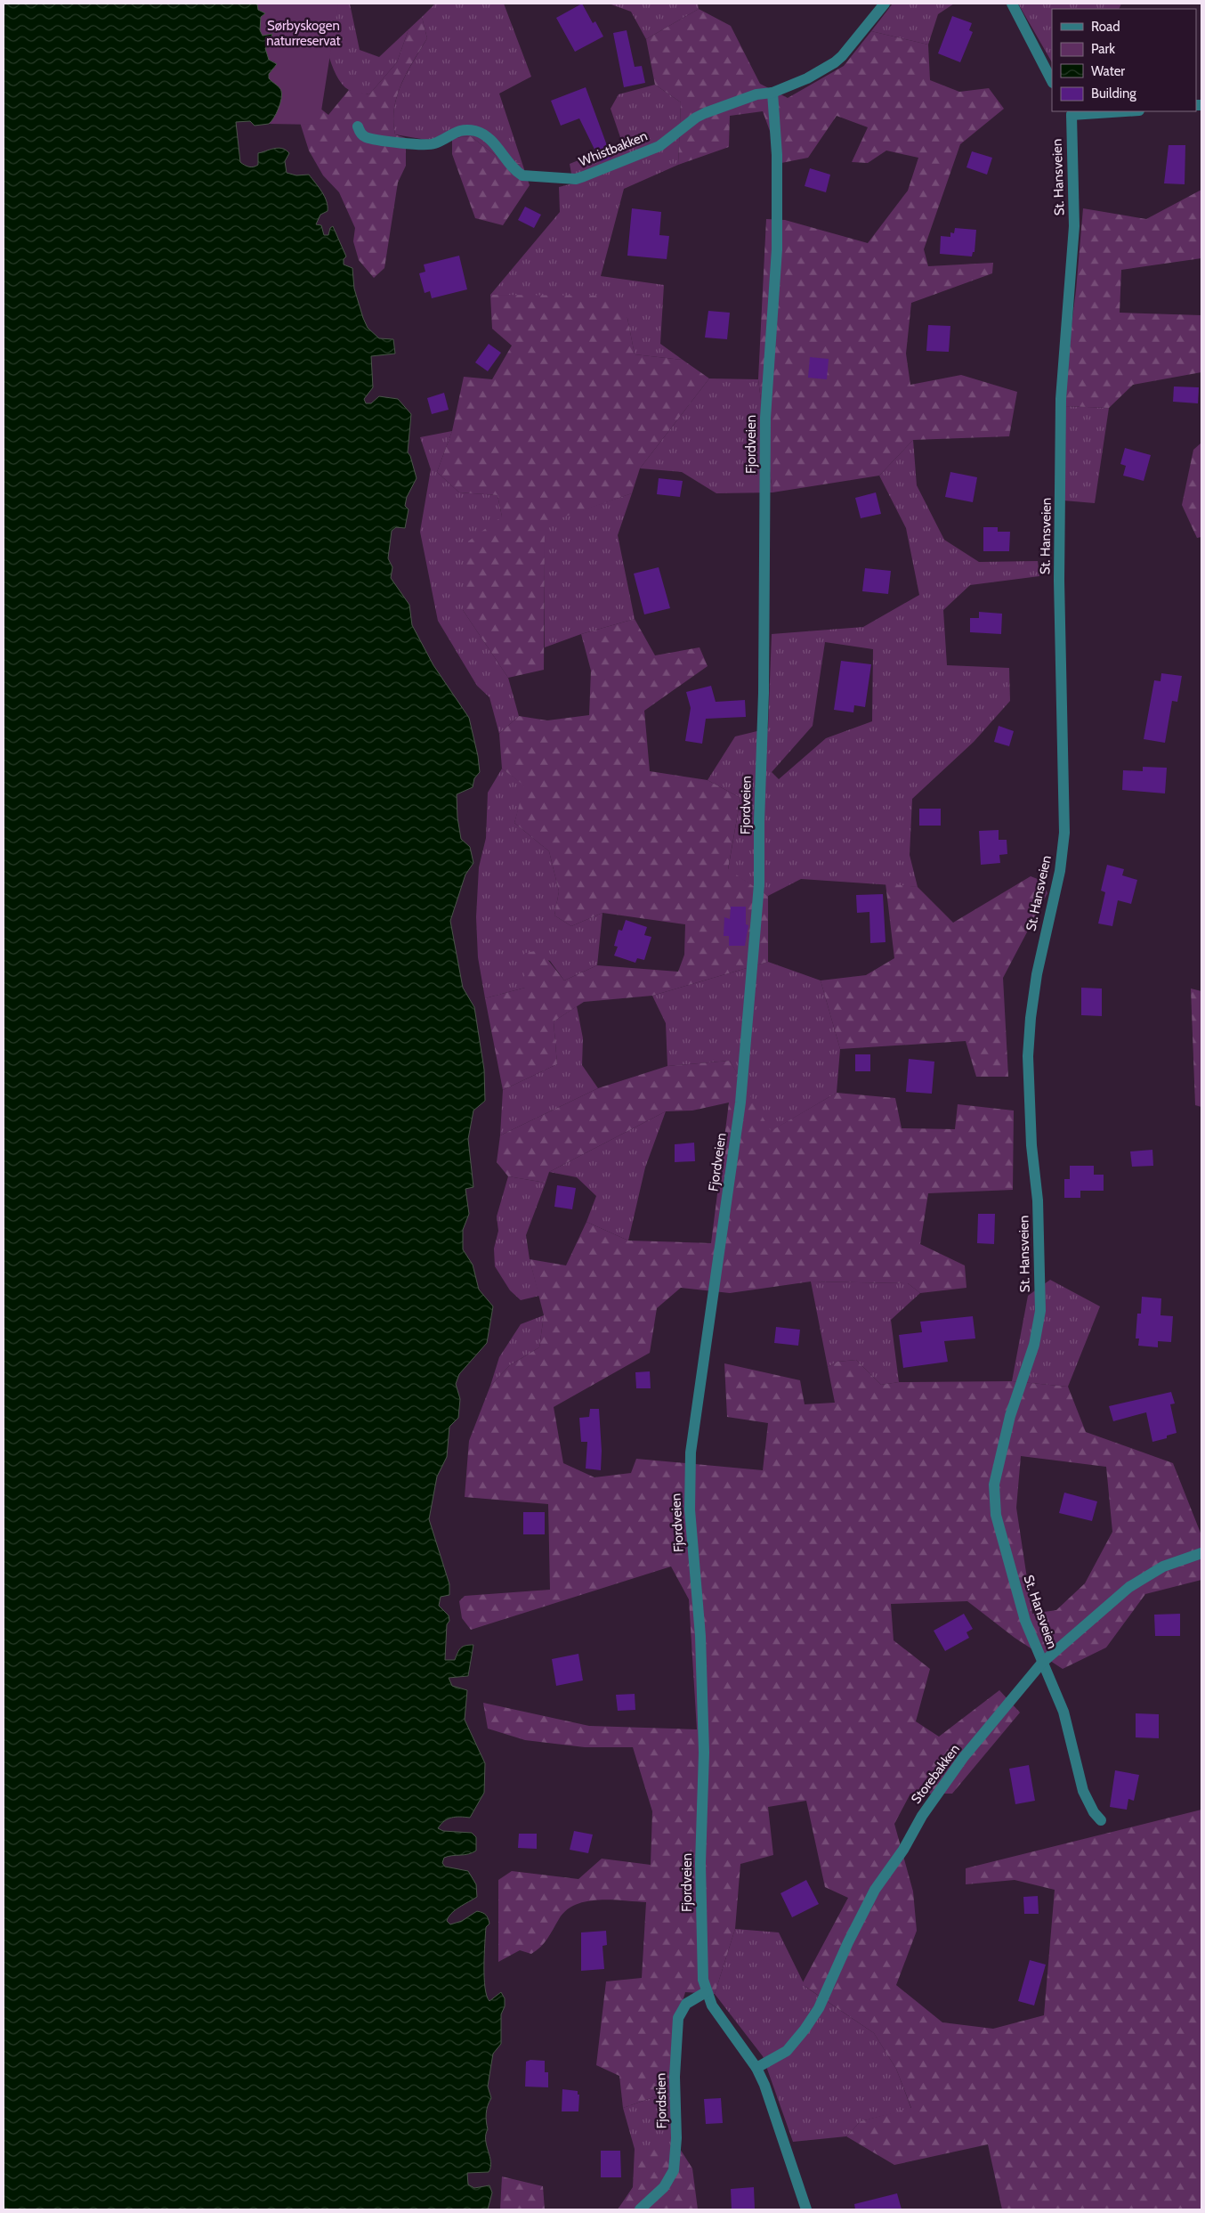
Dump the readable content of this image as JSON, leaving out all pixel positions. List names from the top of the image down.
{
  "streets": {
    "street": [
      "Whistbakken",
      "St. Hansveien",
      "Fjordveien",
      "Storebakken",
      "Fjordstien"
    ]
  },
  "crossings": [
    ["Whistbakken", "Fjordveien"],
    ["St. Hansveien", "Storebakken"],
    ["Fjordveien", "Storebakken"],
    ["Fjordveien", "Fjordstien"]
  ],
  "parks": ["Sørbyskogen naturreservat"],
  "legend": [
    "Road",
    "Park",
    "Water",
    "Building"
  ]
}
